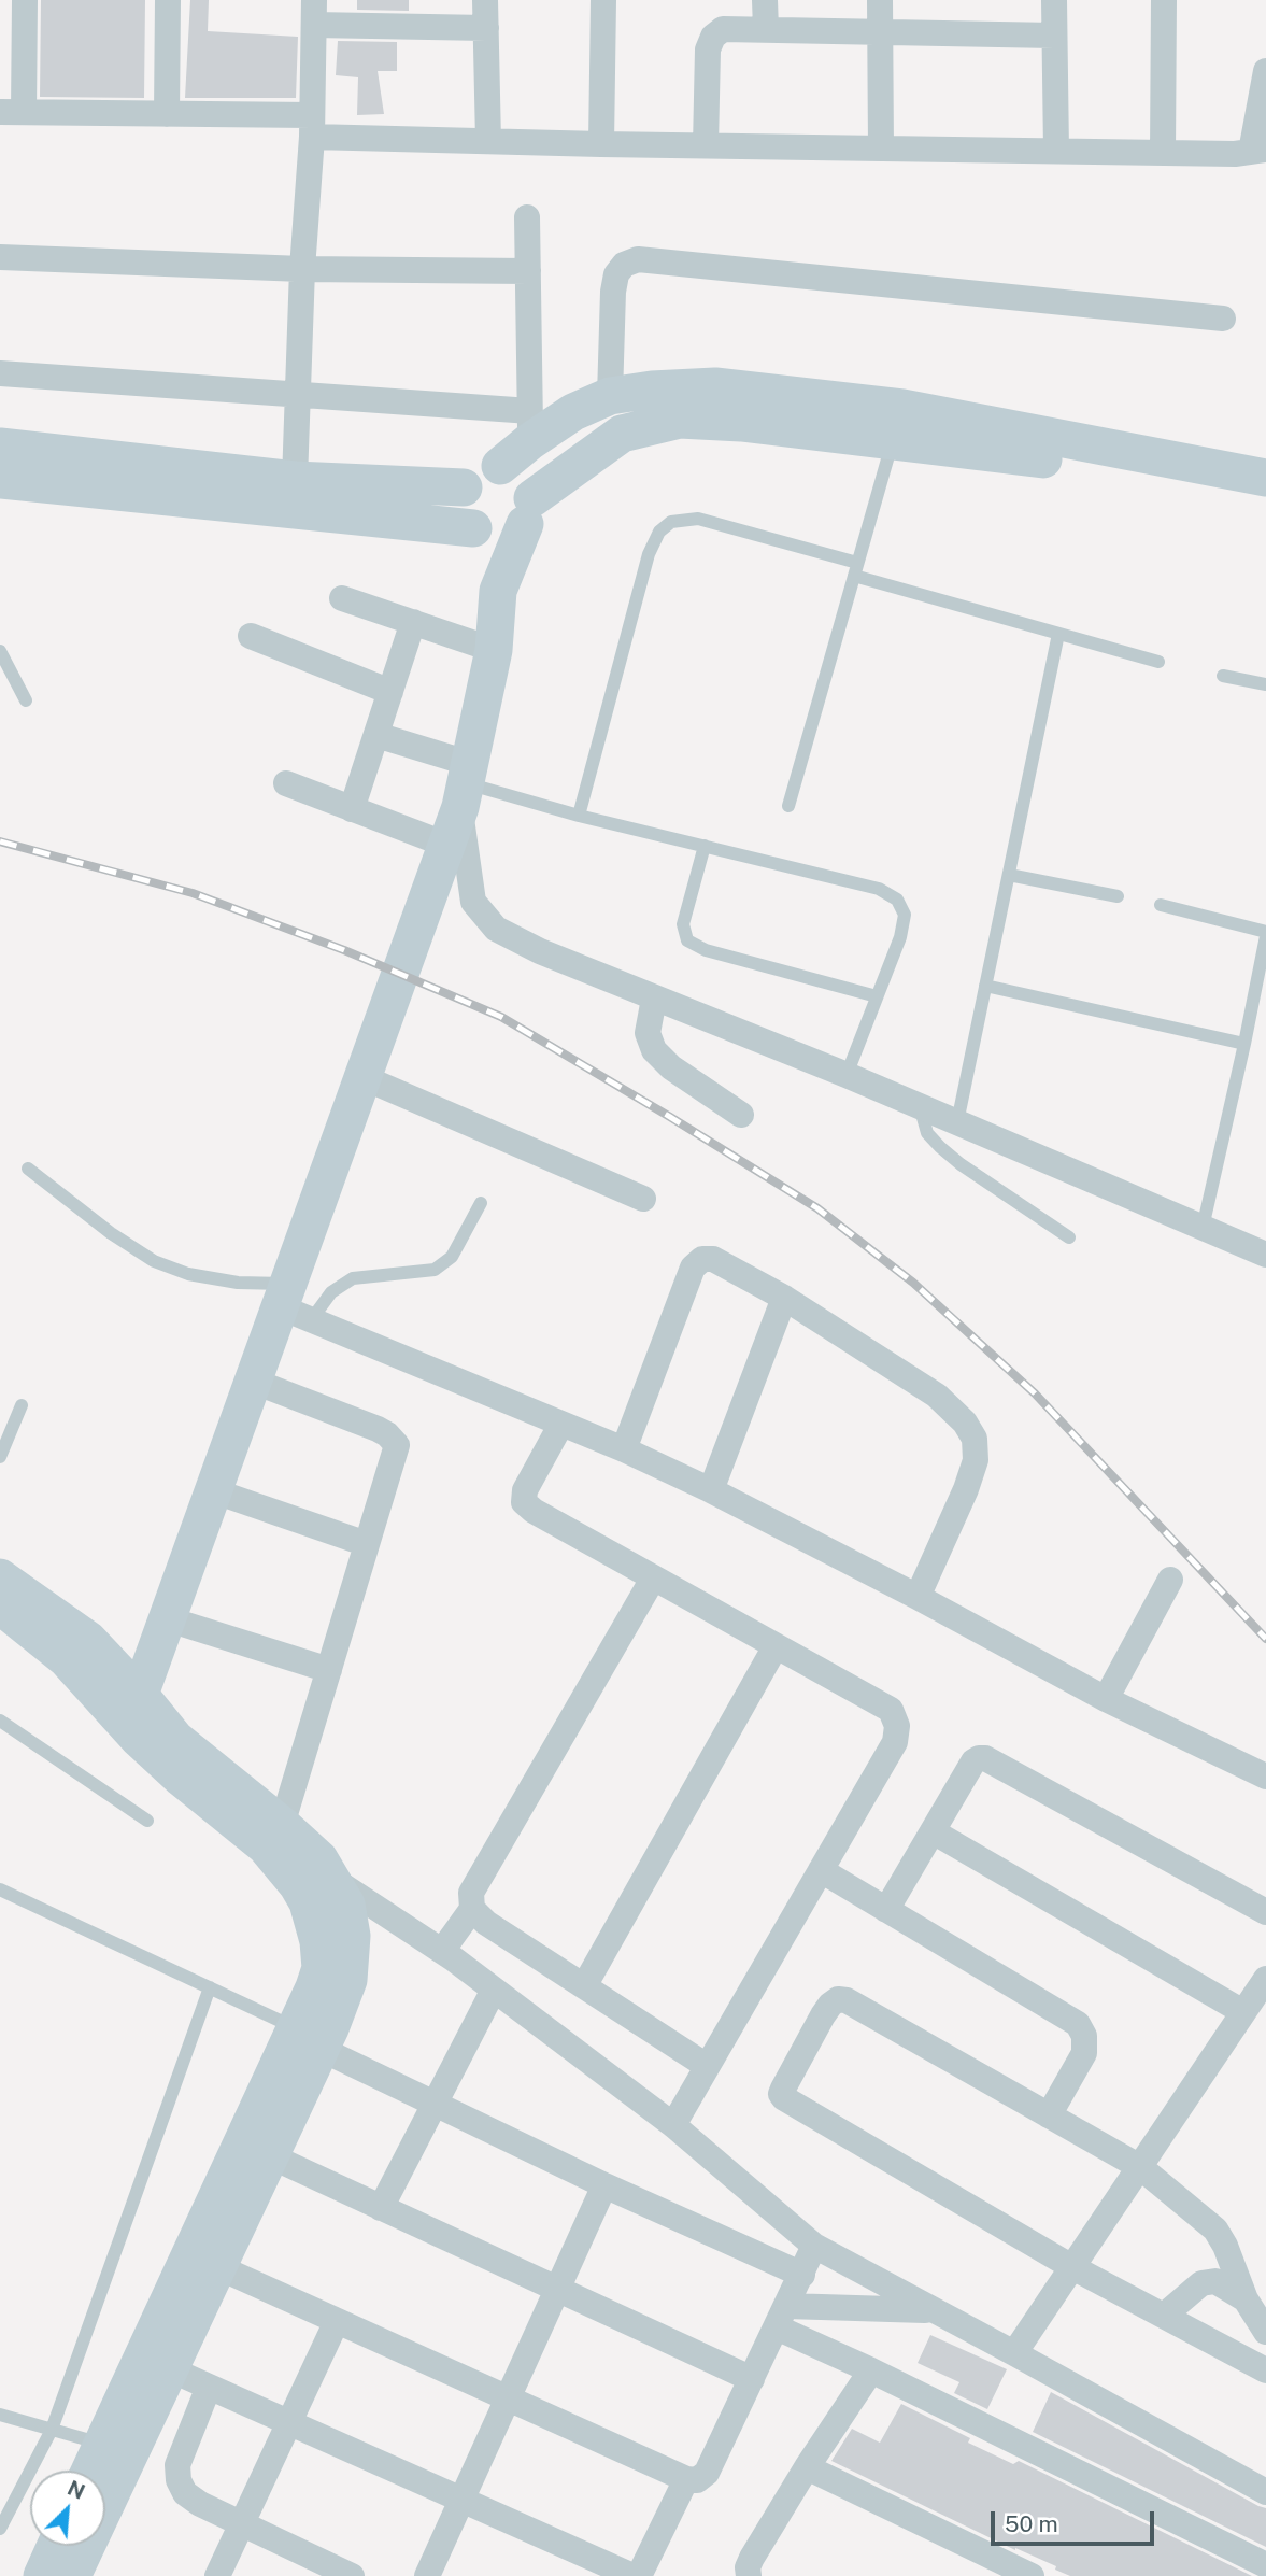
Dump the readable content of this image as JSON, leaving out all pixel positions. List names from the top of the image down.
{
  "scale_bar": "50 m",
  "north": "top right"
}
